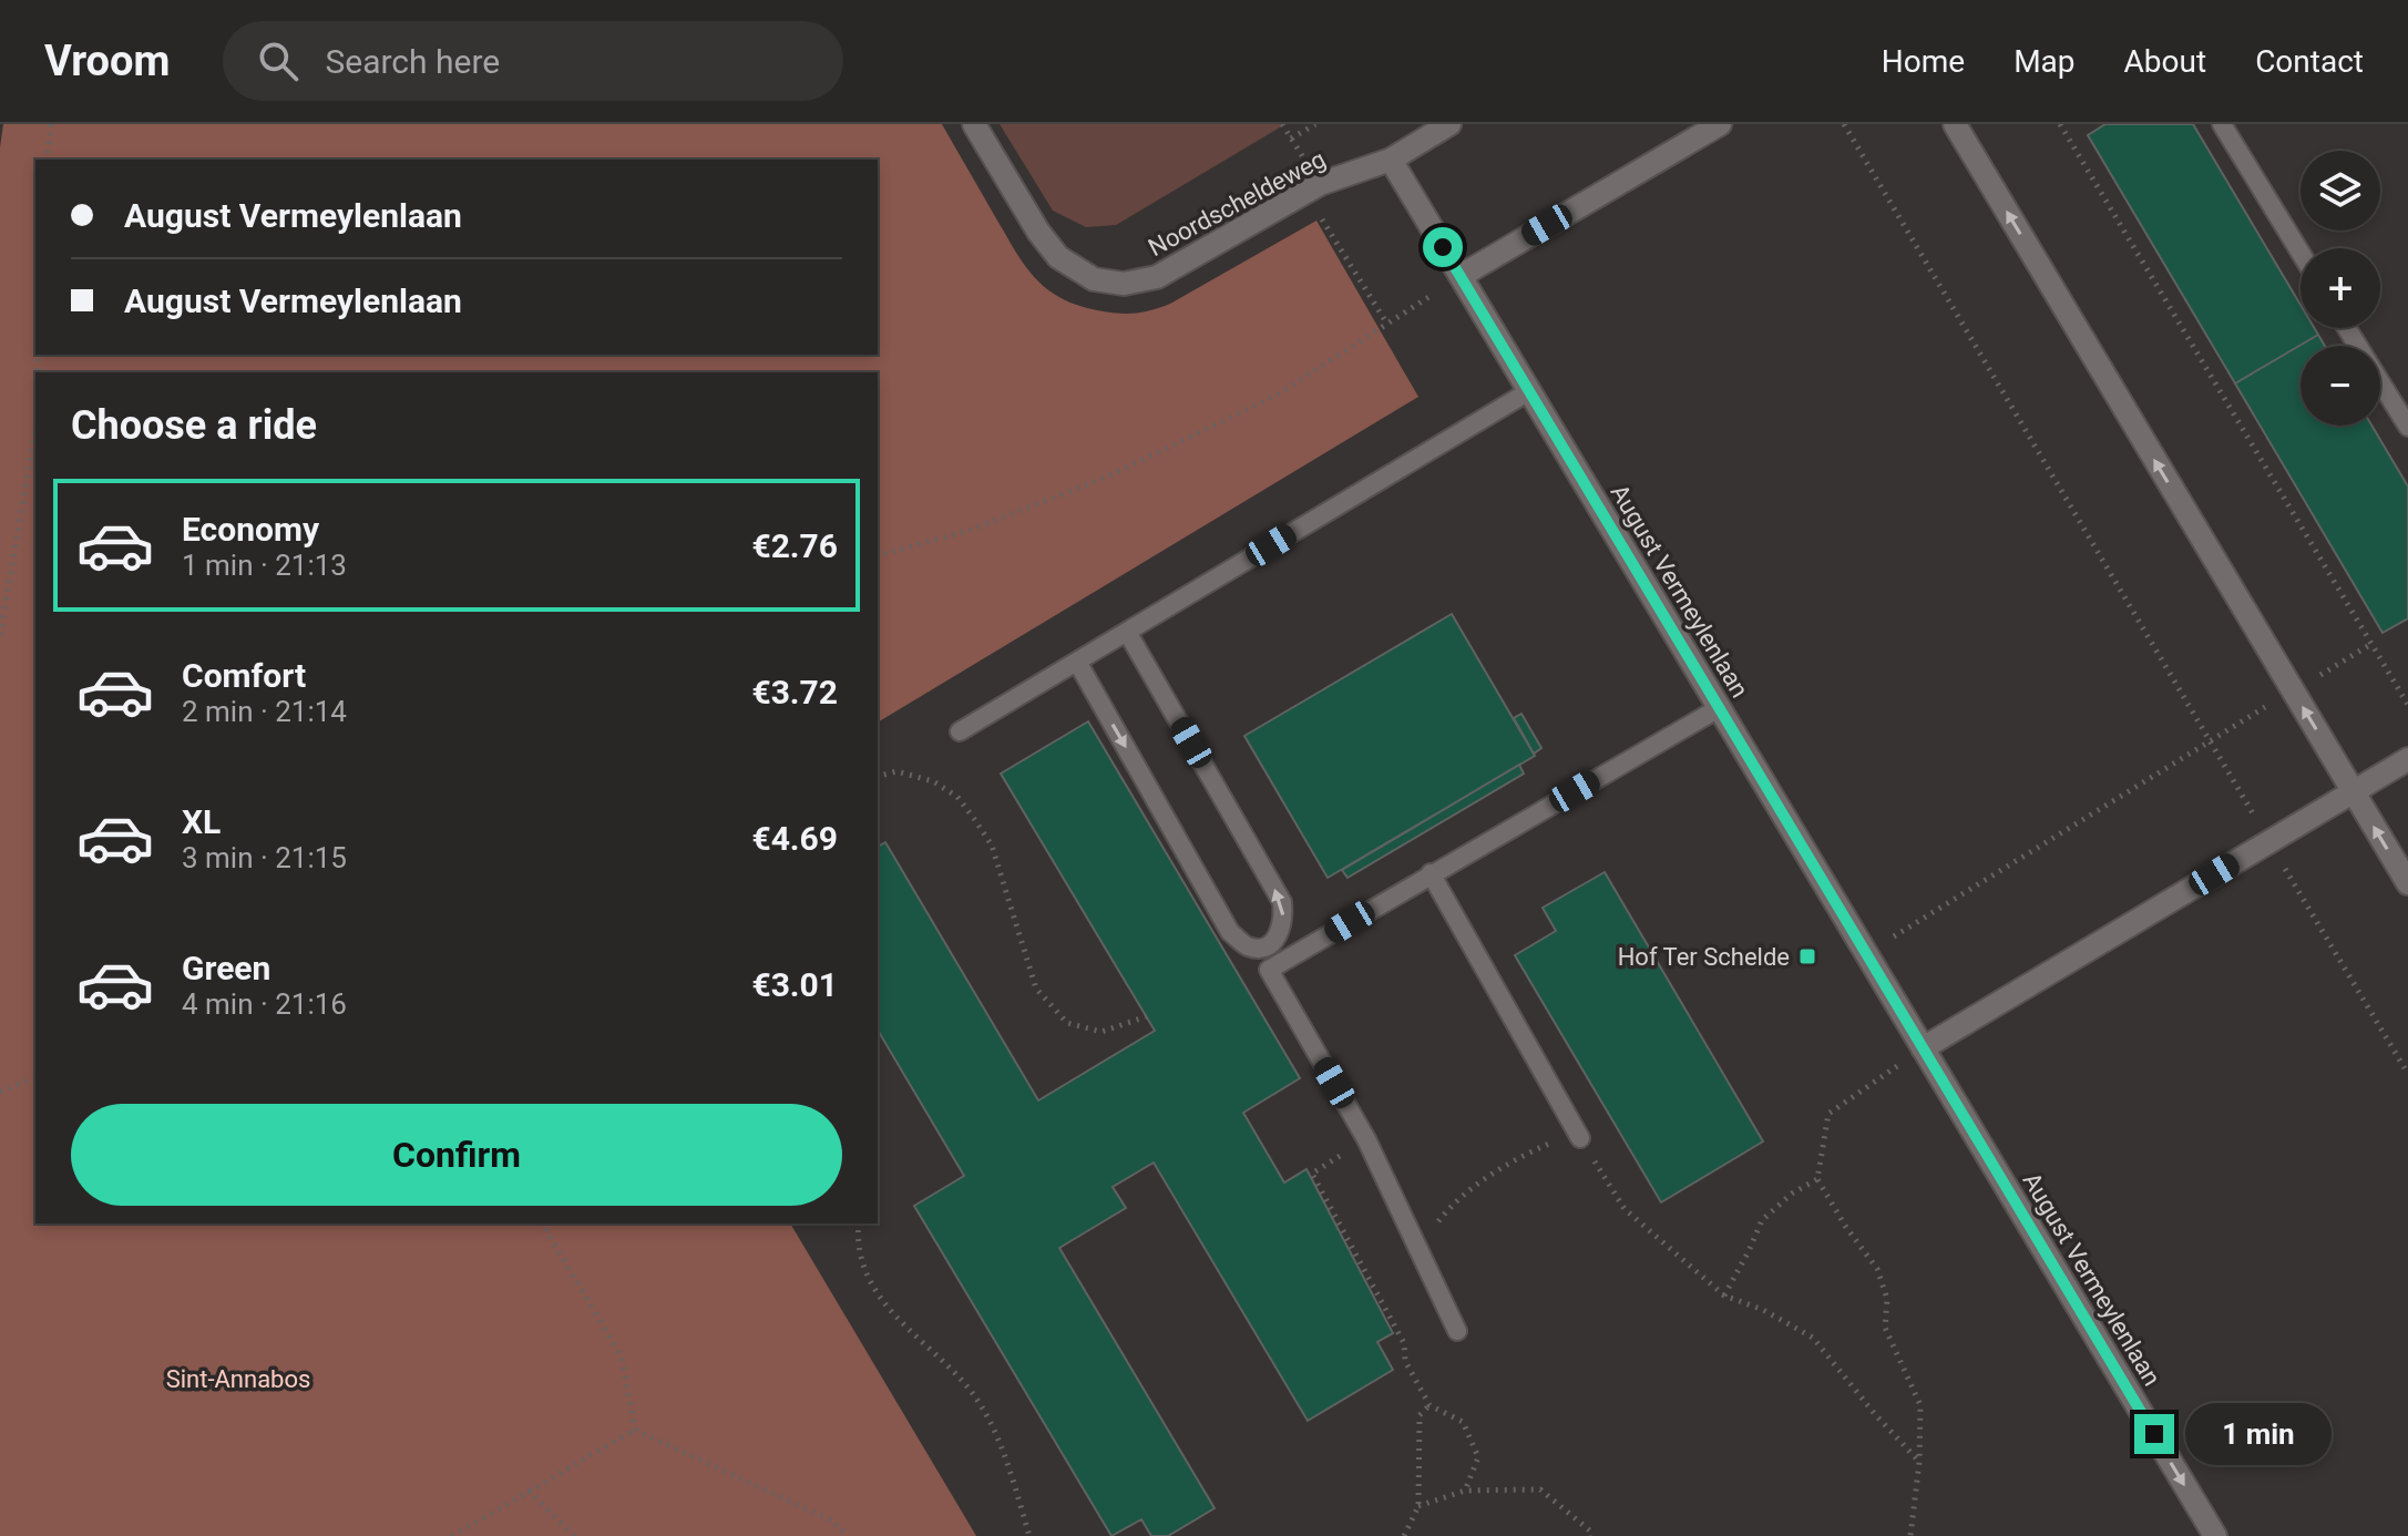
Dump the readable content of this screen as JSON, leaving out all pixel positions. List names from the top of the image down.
{
  "streets": {
    "street": ["Noordscheldeweg", "August Vermeylenlaan"]
  },
  "crossings": [
    ["Noordscheldeweg", "August Vermeylenlaan"]
  ],
  "one_way": ["August Vermeylenlaan"],
  "parks": ["Sint-Annabos"],
  "places": {
    "transit": ["Hof Ter Schelde"]
  },
  "page": {
    "header": "Vroom",
    "search": "Search here",
    "nav": [
      "Home",
      "Map",
      "About",
      "Contact"
    ],
    "map_buttons": ["+", "−"],
    "banner": ["August Vermeylenlaan", "August Vermeylenlaan"],
    "heading": "Choose a ride",
    "list": [
      {
        "name": "Economy",
        "note": "1 min · 21:13",
        "value": "€2.76"
      },
      {
        "name": "Comfort",
        "note": "2 min · 21:14",
        "value": "€3.72"
      },
      {
        "name": "XL",
        "note": "3 min · 21:15",
        "value": "€4.69"
      },
      {
        "name": "Green",
        "note": "4 min · 21:16",
        "value": "€3.01"
      }
    ],
    "buttons": "Confirm",
    "bubble": "1 min"
  }
}
